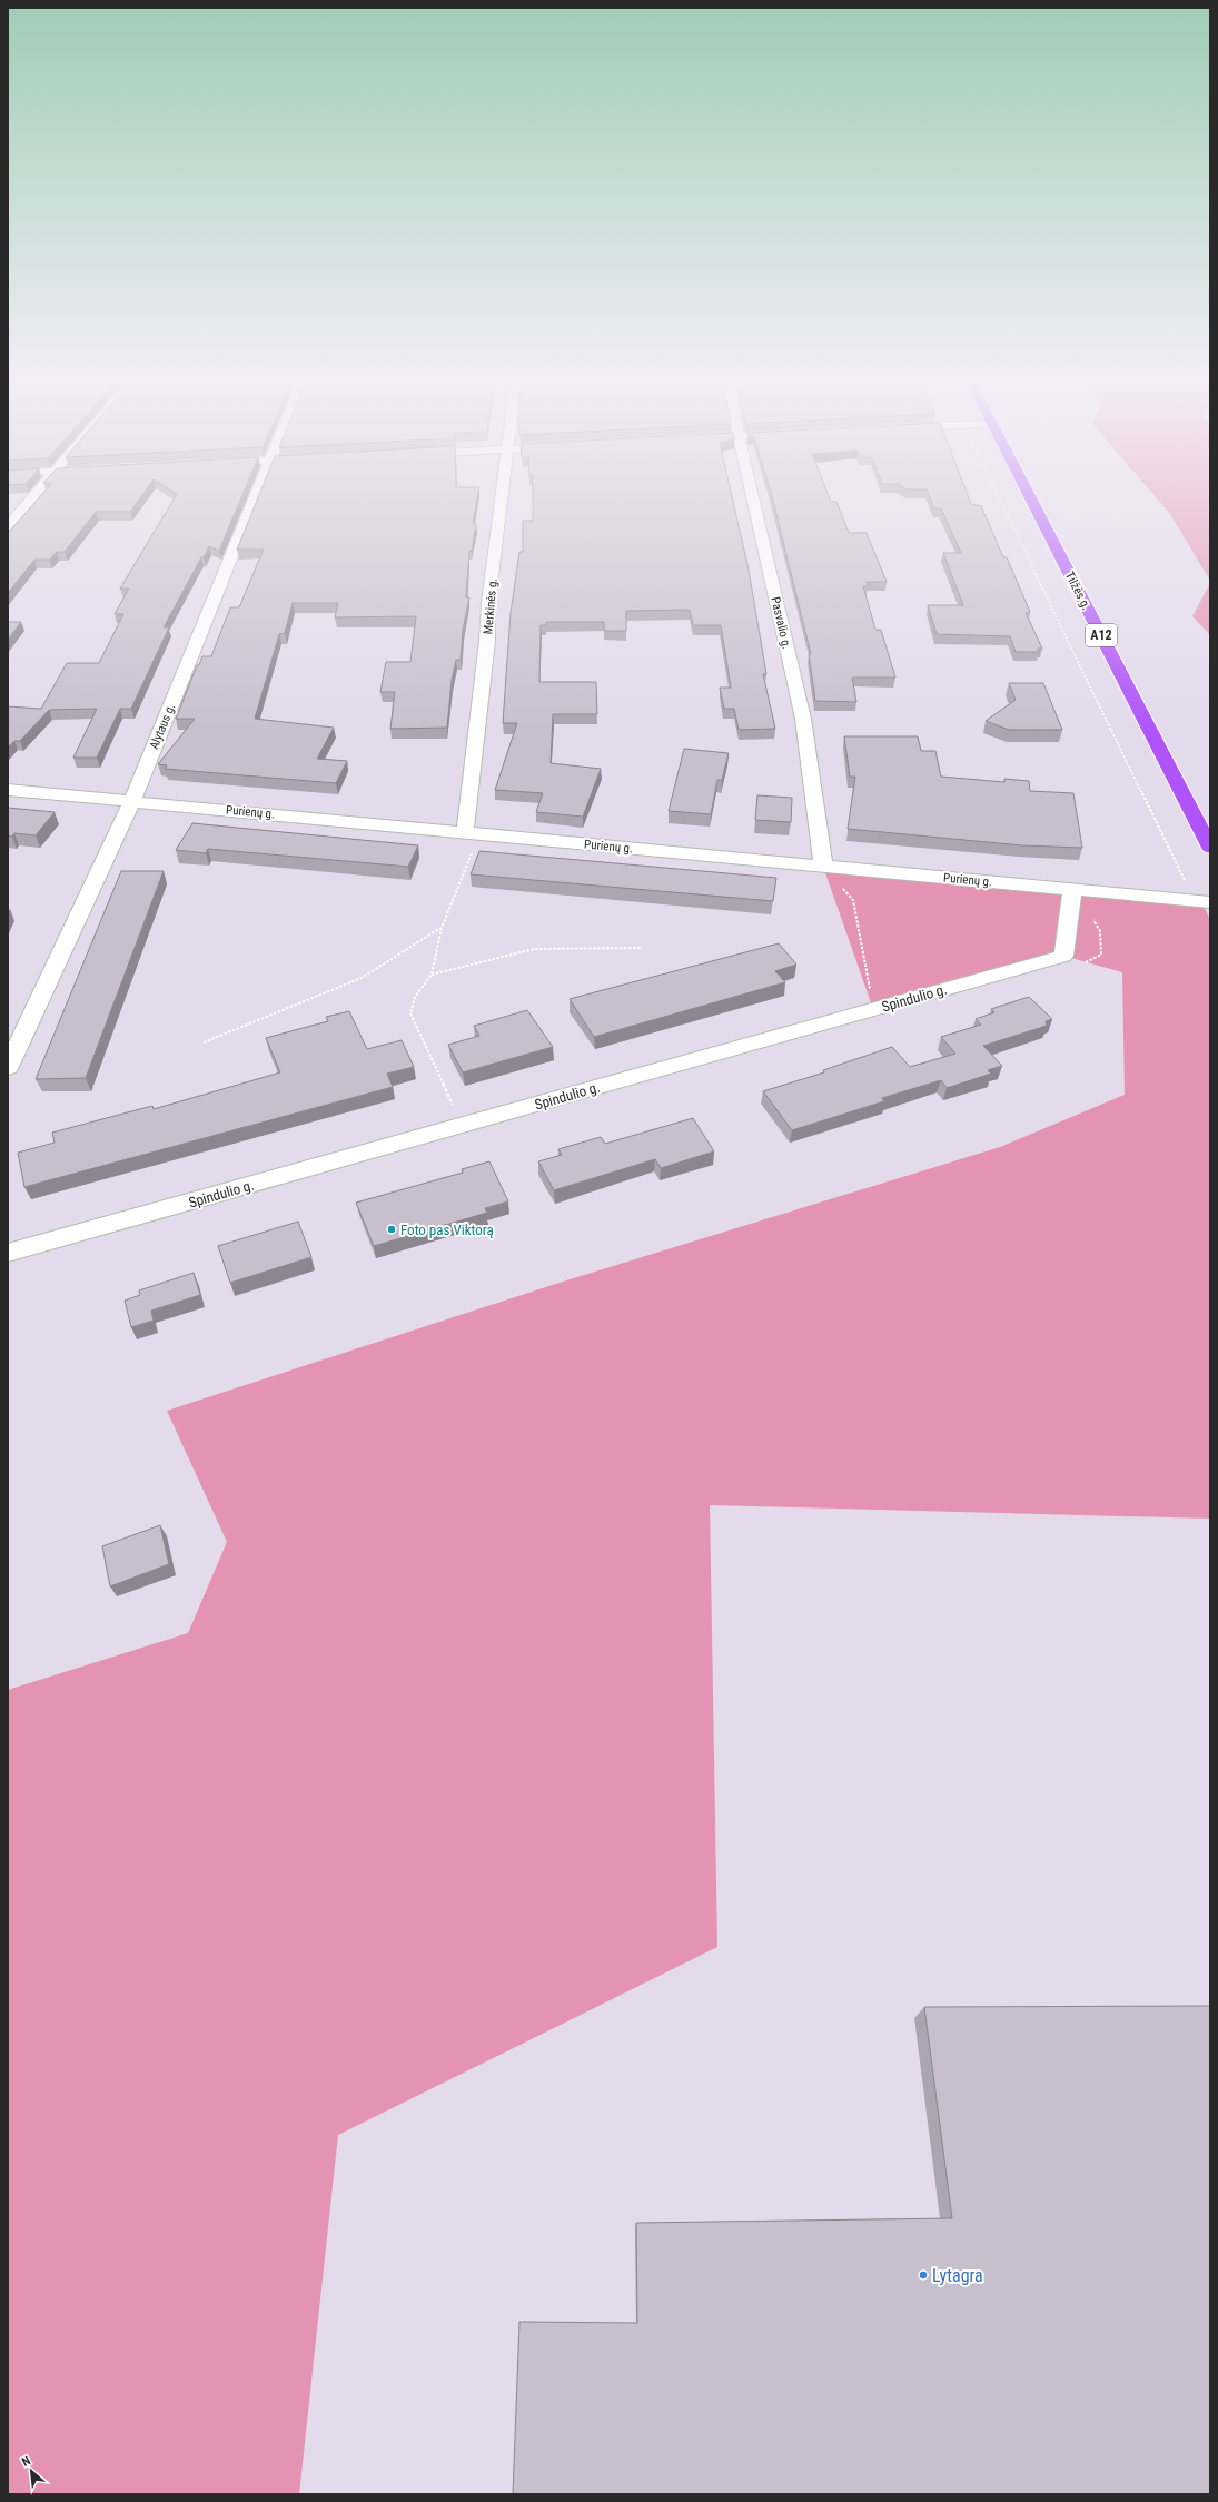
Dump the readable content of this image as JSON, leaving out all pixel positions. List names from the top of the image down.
{
  "streets": {
    "highway": ["Tilžės g.", "A12"],
    "street": [
      "Merkinės g.",
      "Pasvalio g.",
      "Alytaus g.",
      "Purienų g.",
      "Spindulio g."
    ]
  },
  "crossings": [
    ["Merkinės g.", "Purienų g."],
    ["Pasvalio g.", "Purienų g."],
    ["Alytaus g.", "Purienų g."],
    ["Purienų g.", "Spindulio g."]
  ],
  "places": ["Foto pas Viktorą", "Lytagra"],
  "north": "top left"
}
